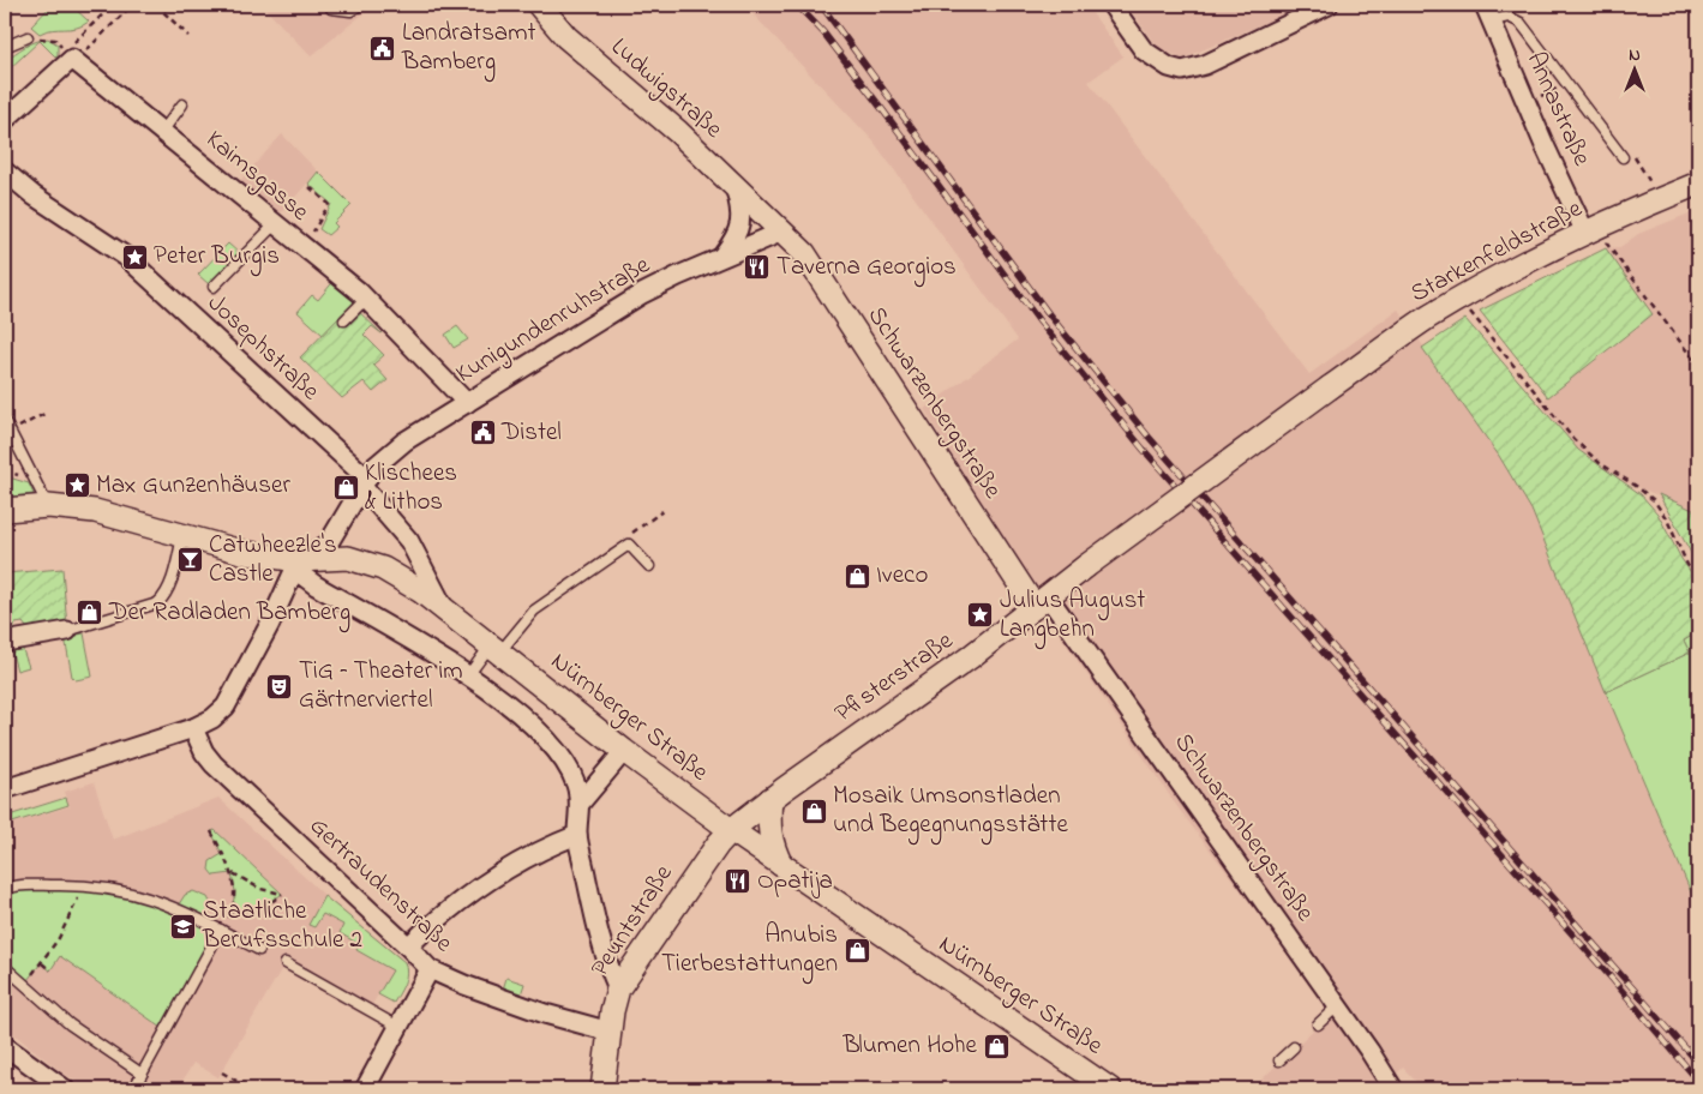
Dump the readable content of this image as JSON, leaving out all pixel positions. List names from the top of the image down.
{
  "streets": {
    "street": [
      "Ludwigstraße",
      "Annastraße",
      "Kaimsgasse",
      "Starkenfeldstraße",
      "Kunigundenruhstraße",
      "Josephstraße",
      "Schwarzenbergstraße",
      "Pfisterstraße",
      "Nürnberger Straße",
      "Gertraudenstraße",
      "Peuntstraße"
    ]
  },
  "crossings": [
    ["Ludwigstraße", "Kunigundenruhstraße"],
    ["Ludwigstraße", "Schwarzenbergstraße"],
    ["Annastraße", "Starkenfeldstraße"],
    ["Kaimsgasse", "Kunigundenruhstraße"],
    ["Starkenfeldstraße", "Pfisterstraße"],
    ["Kunigundenruhstraße", "Josephstraße"],
    ["Kunigundenruhstraße", "Schwarzenbergstraße"],
    ["Kunigundenruhstraße", "Nürnberger Straße"],
    ["Josephstraße", "Nürnberger Straße"],
    ["Schwarzenbergstraße", "Pfisterstraße"],
    ["Pfisterstraße", "Nürnberger Straße"],
    ["Pfisterstraße", "Peuntstraße"],
    ["Nürnberger Straße", "Peuntstraße"],
    ["Gertraudenstraße", "Peuntstraße"]
  ],
  "places": {
    "public building": ["Landratsamt Bamberg", "Distel"],
    "place": ["Peter Burgis", "Max Gunzenhäuser", "Julius August Langbehn"],
    "restaurant": ["Taverna Georgios", "Opatija"],
    "shop": [
      "Klischees & Lithos",
      "Iveco",
      "Der Radladen Bamberg",
      "Mosaik Umsonstladen und Begegnungsstätte",
      "Anubis Tierbestattungen",
      "Blumen Hohe"
    ],
    "bar": ["Catwheezle's Castle"],
    "theatre": ["TiG – Theater im Gärtnerviertel"],
    "school or university": ["Staatliche Berufsschule 2"]
  },
  "north": "top"
}
